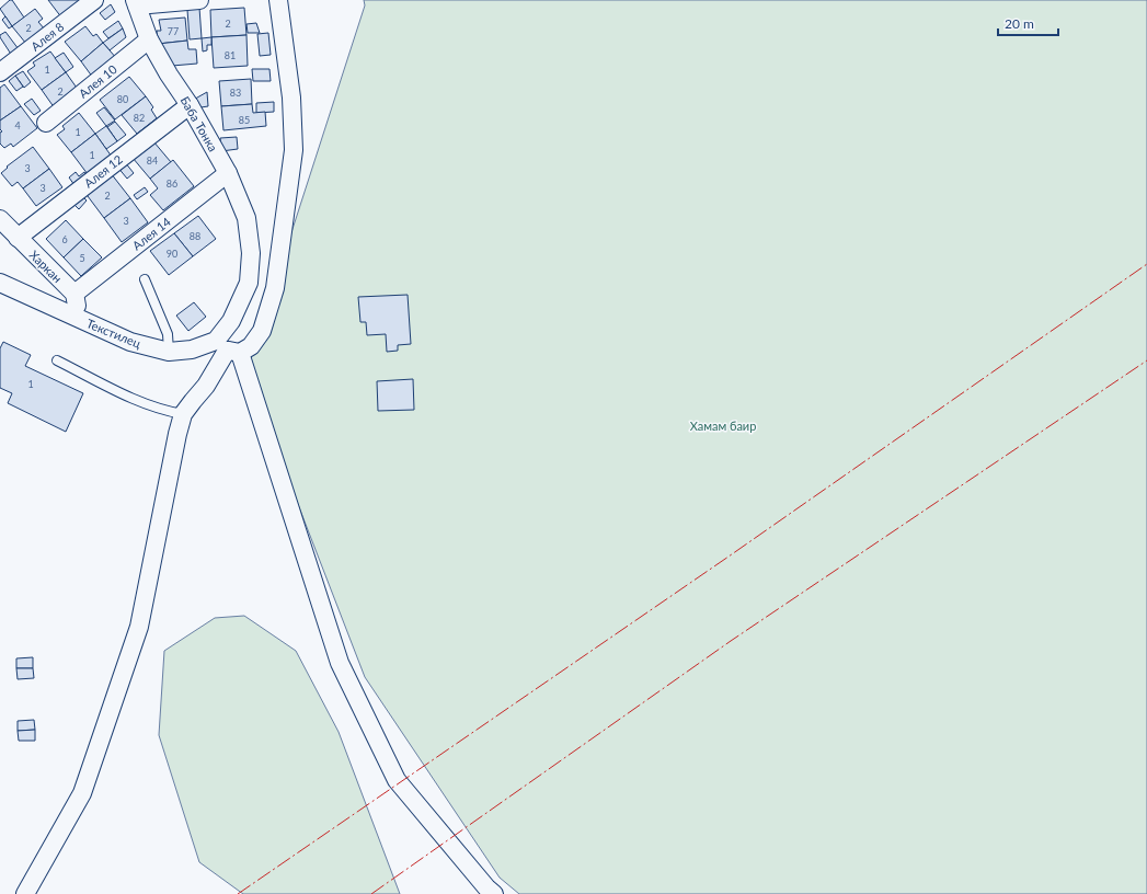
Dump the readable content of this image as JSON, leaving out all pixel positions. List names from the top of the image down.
{
  "streets": {
    "street": [
      "Алея 8",
      "Алея 10",
      "Баба Тонка",
      "Алея 12",
      "Алея 14",
      "Харкан",
      "Текстилец"
    ]
  },
  "crossings": [
    ["Алея 10", "Баба Тонка"],
    ["Баба Тонка", "Алея 12"],
    ["Баба Тонка", "Алея 14"],
    ["Баба Тонка", "Текстилец"],
    ["Алея 12", "Харкан"],
    ["Алея 14", "Харкан"]
  ],
  "parks": ["Хамам баир"],
  "house_numbers": [
    "2",
    "2",
    "77",
    "81",
    "1",
    "2",
    "83",
    "80",
    "82",
    "85",
    "4",
    "1",
    "1",
    "84",
    "3",
    "86",
    "3",
    "2",
    "3",
    "88",
    "6",
    "90",
    "5",
    "1"
  ],
  "scale_bar": "20 m"
}
